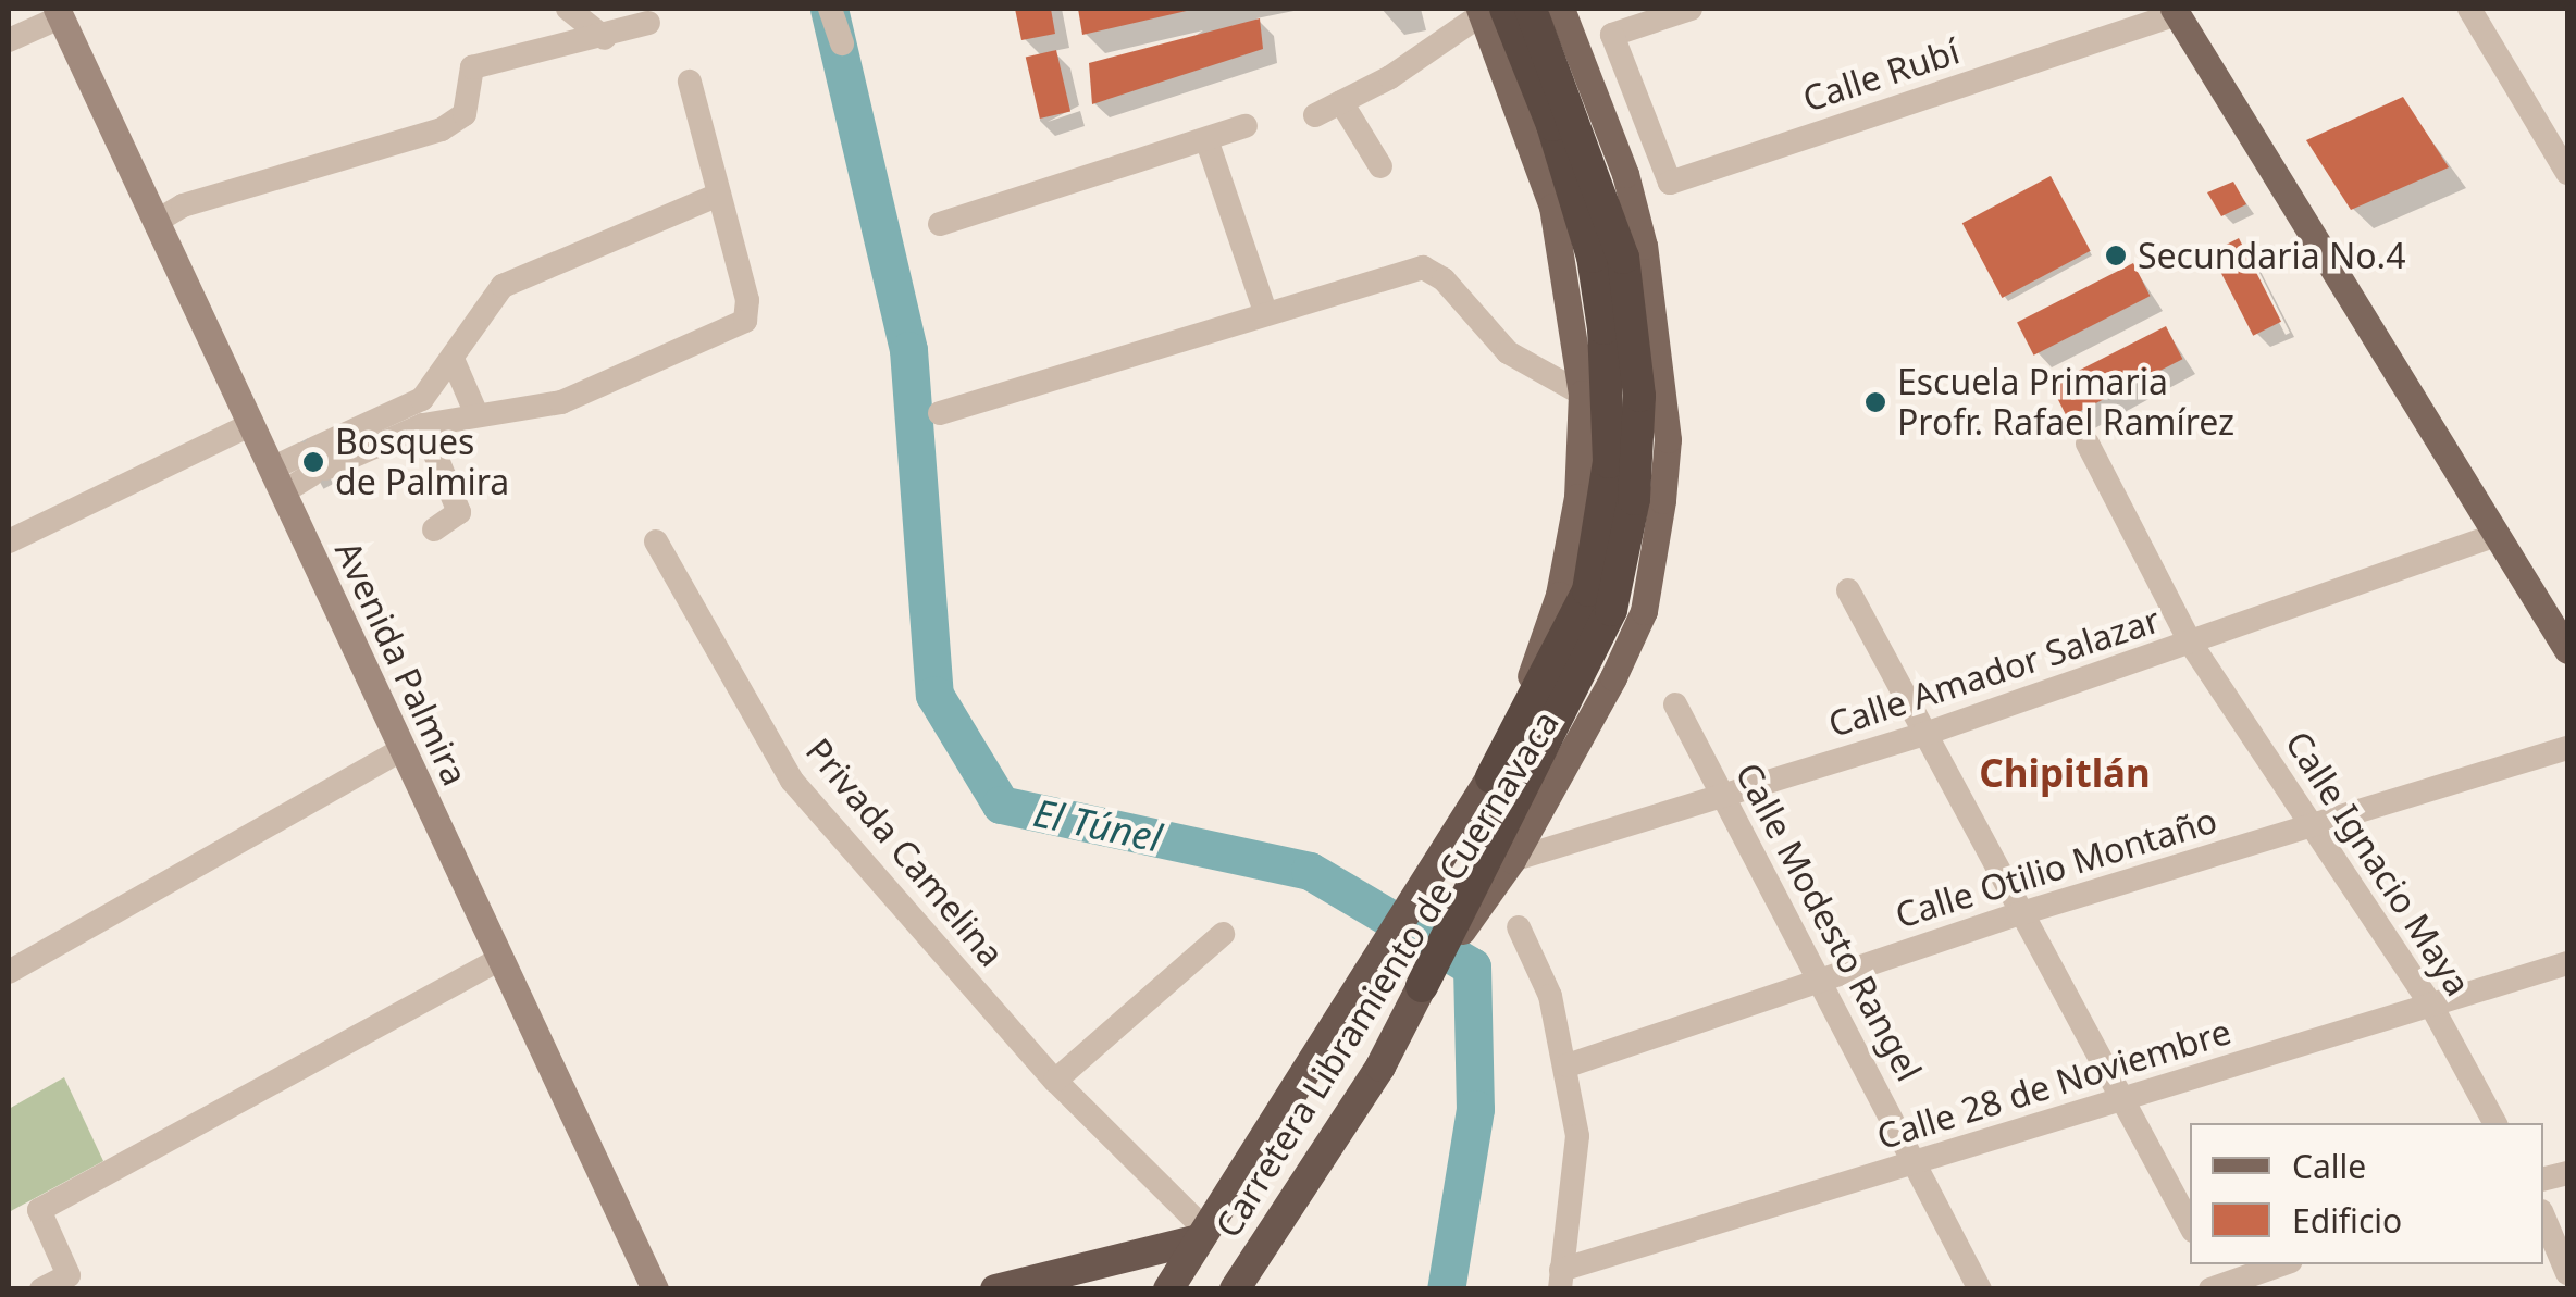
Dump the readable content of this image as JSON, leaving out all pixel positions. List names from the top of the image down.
{
  "streets": {
    "highway": ["Carretera Libramiento de Cuernavaca"],
    "main road": ["Avenida Palmira"],
    "street": [
      "Calle Rubí",
      "Calle Amador Salazar",
      "Privada Camelina",
      "Calle Ignacio Maya",
      "Calle Otilio Montaño",
      "Calle Modesto Rangel",
      "Calle 28 de Noviembre"
    ]
  },
  "crossings": [
    ["Calle Amador Salazar", "Calle Ignacio Maya"],
    ["Calle Amador Salazar", "Calle Modesto Rangel"],
    ["Calle Amador Salazar", "Carretera Libramiento de Cuernavaca"],
    ["Privada Camelina", "Carretera Libramiento de Cuernavaca"],
    ["Calle Ignacio Maya", "Calle Otilio Montaño"],
    ["Calle Ignacio Maya", "Calle 28 de Noviembre"],
    ["Calle Otilio Montaño", "Calle Modesto Rangel"],
    ["Calle Modesto Rangel", "Calle 28 de Noviembre"]
  ],
  "districts": ["Chipitlán"],
  "water": ["El Túnel"],
  "places": ["Secundaria No.4", "Escuela Primaria Profr. Rafael Ramírez", "Bosques de Palmira"],
  "legend": ["Calle", "Edificio"]
}
